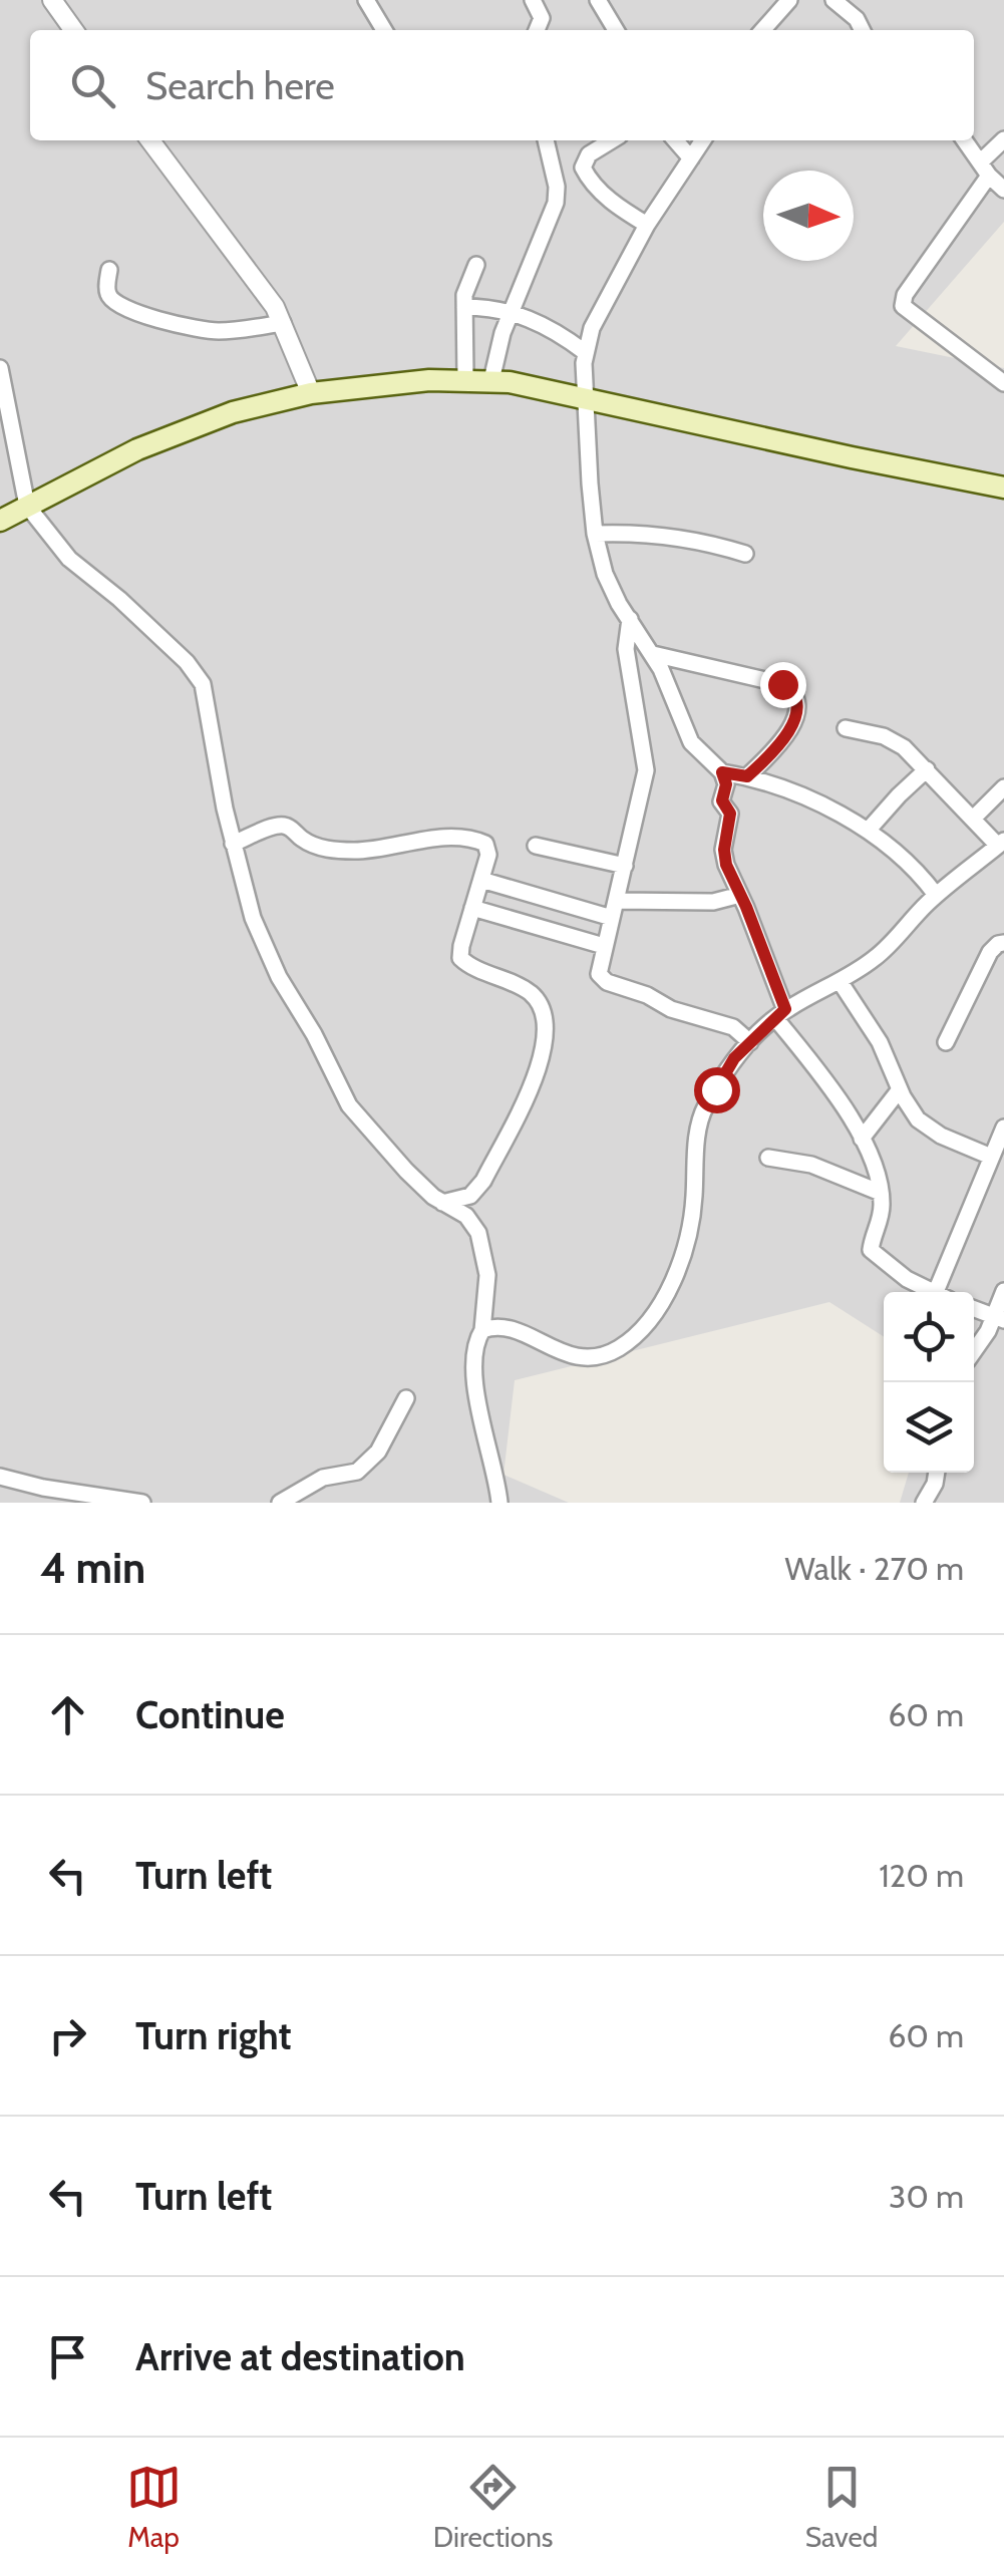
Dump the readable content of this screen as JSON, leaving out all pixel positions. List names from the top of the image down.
{
  "north": "right",
  "page": {
    "search": "Search here",
    "heading": ["4 min", "Walk · 270 m"],
    "list": [
      ["Continue", "60 m"],
      ["Turn left", "120 m"],
      ["Turn right", "60 m"],
      ["Turn left", "30 m"],
      "Arrive at destination"
    ],
    "nav": ["Map", "Directions", "Saved"]
  }
}
